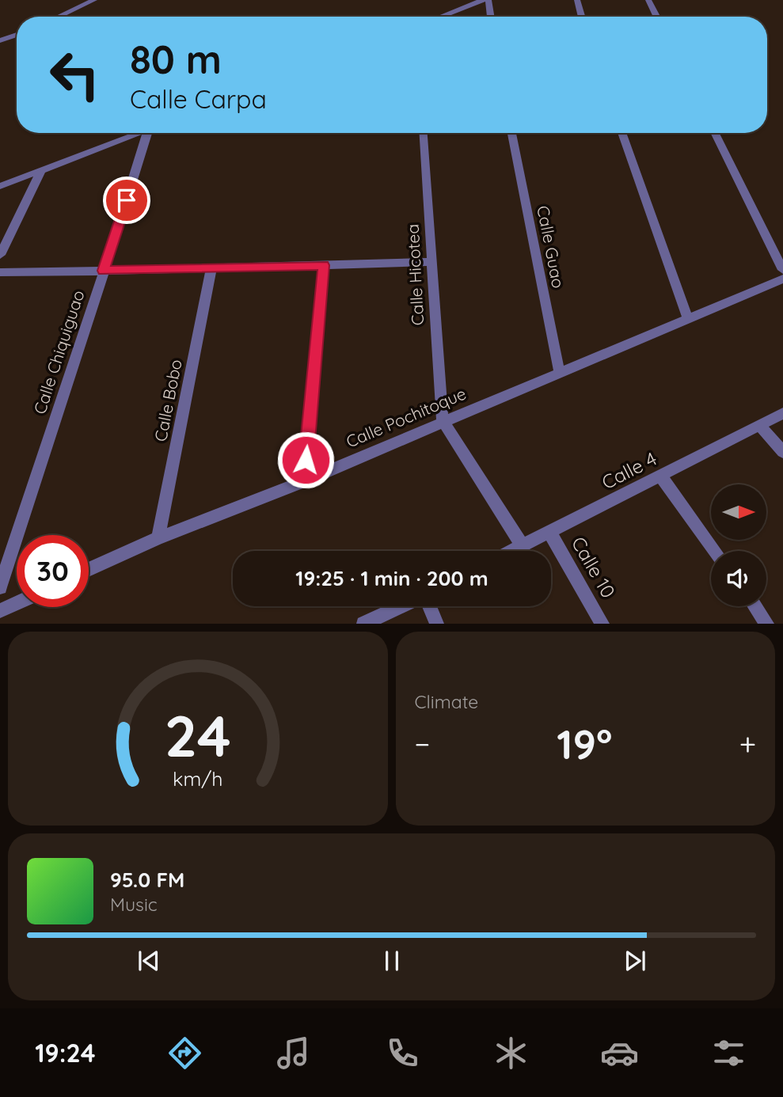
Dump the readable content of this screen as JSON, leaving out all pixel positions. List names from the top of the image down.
{
  "streets": {
    "street": [
      "Calle Guao",
      "Calle Hicotea",
      "Calle Chiquiguao",
      "Calle Bobo",
      "Calle Pochitoque",
      "Calle 4",
      "Calle 10"
    ]
  },
  "crossings": [
    ["Calle Guao", "Calle Pochitoque"],
    ["Calle Hicotea", "Calle Pochitoque"],
    ["Calle Bobo", "Calle Pochitoque"],
    ["Calle 4", "Calle 10"]
  ],
  "north": "right",
  "page": {
    "turn": ["80 m", "Calle Carpa"],
    "limit": "30",
    "trip": "19:25 · 1 min · 200 m",
    "tile": "Climate",
    "heat": ["−", "19°", "+"],
    "song": ["95.0 FM", "Music"],
    "tabs": "19:24",
    "gauge": ["24", "km/h"]
  }
}
